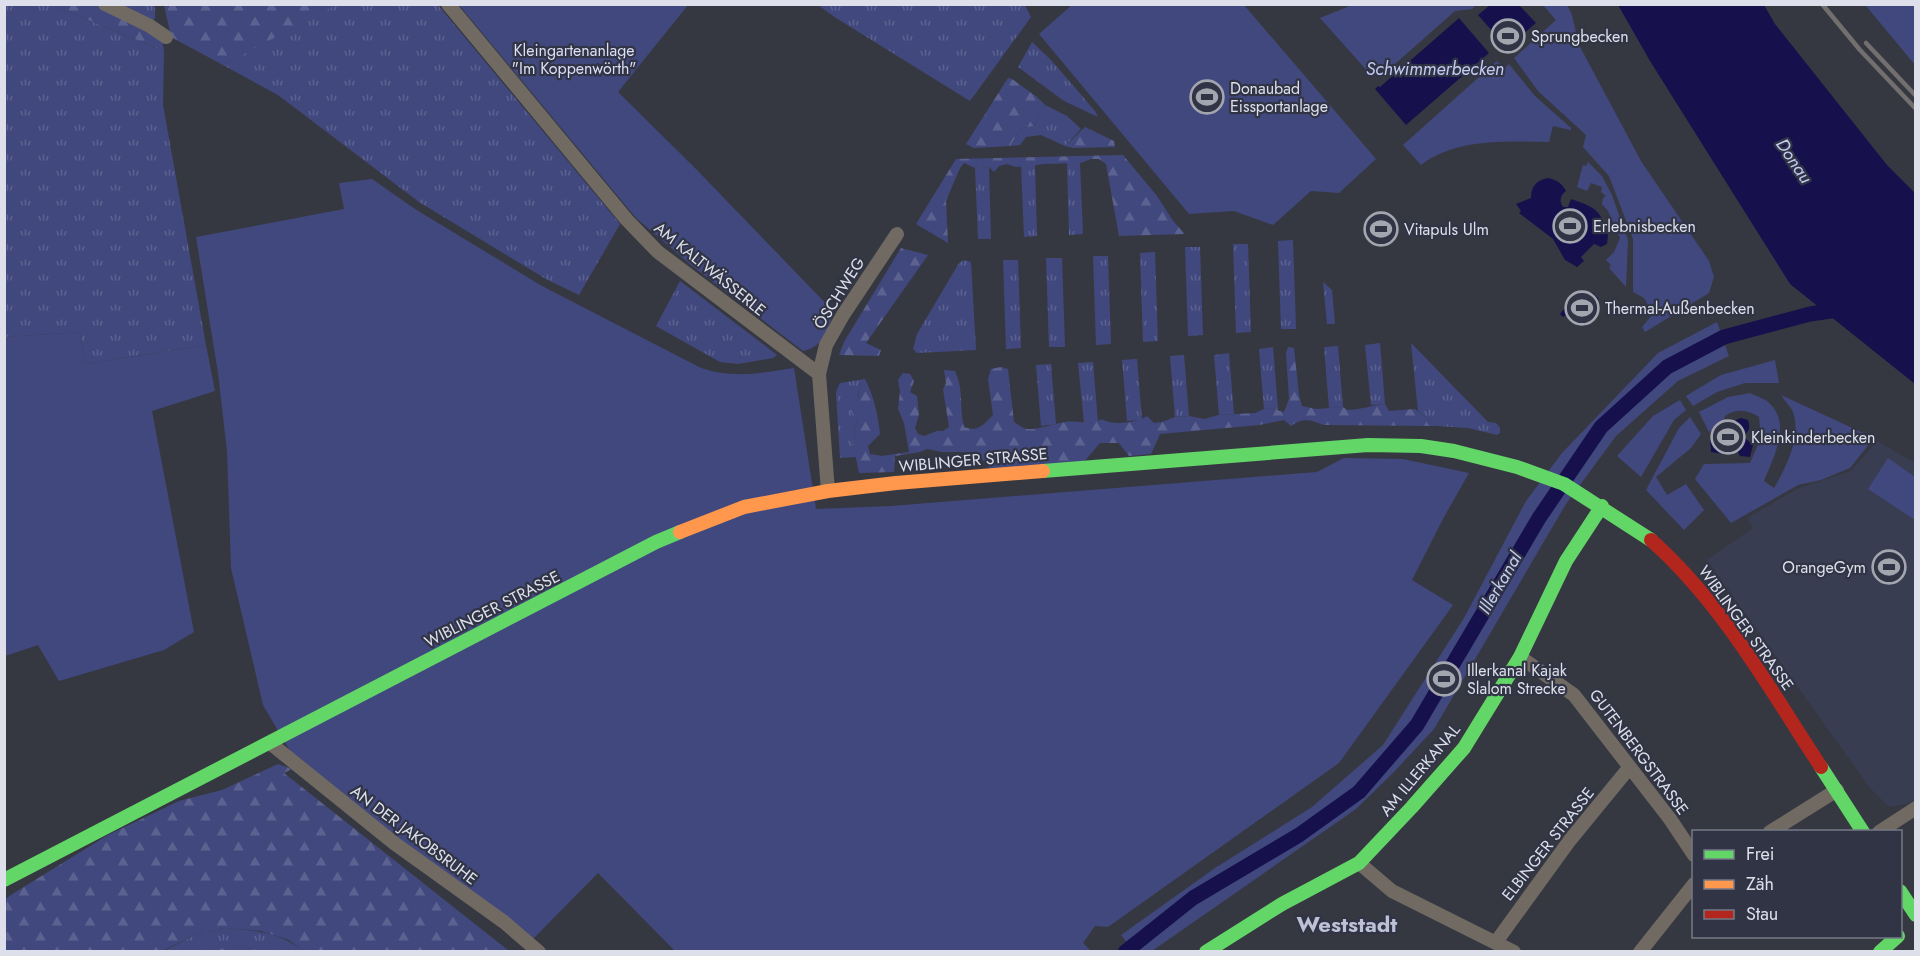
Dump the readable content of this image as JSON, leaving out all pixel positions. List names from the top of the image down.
{
  "streets": {
    "main road": ["WIBLINGER STRASSE", "AM ILLERKANAL"],
    "street": [
      "AM KALTWÄSSERLE",
      "ÖSCHWEG",
      "GUTENBERGSTRASSE",
      "AN DER JAKOBSRUHE",
      "ELBINGER STRASSE"
    ]
  },
  "crossings": [
    ["AM KALTWÄSSERLE", "ÖSCHWEG"],
    ["WIBLINGER STRASSE", "AM ILLERKANAL"],
    ["WIBLINGER STRASSE", "AN DER JAKOBSRUHE"],
    ["GUTENBERGSTRASSE", "AM ILLERKANAL"],
    ["GUTENBERGSTRASSE", "ELBINGER STRASSE"]
  ],
  "districts": ["Weststadt"],
  "water": ["Schwimmerbecken", "Donau", "Illerkanal"],
  "parks": ["Kleingartenanlage \"Im Koppenwörth\""],
  "places": {
    "sports": [
      "Sprungbecken",
      "Donaubad Eissportanlage",
      "Erlebnisbecken",
      "Vitapuls Ulm",
      "Thermal-Außenbecken",
      "Kleinkinderbecken",
      "OrangeGym",
      "Illerkanal Kajak Slalom Strecke"
    ]
  },
  "legend": ["Frei", "Zäh", "Stau"]
}
